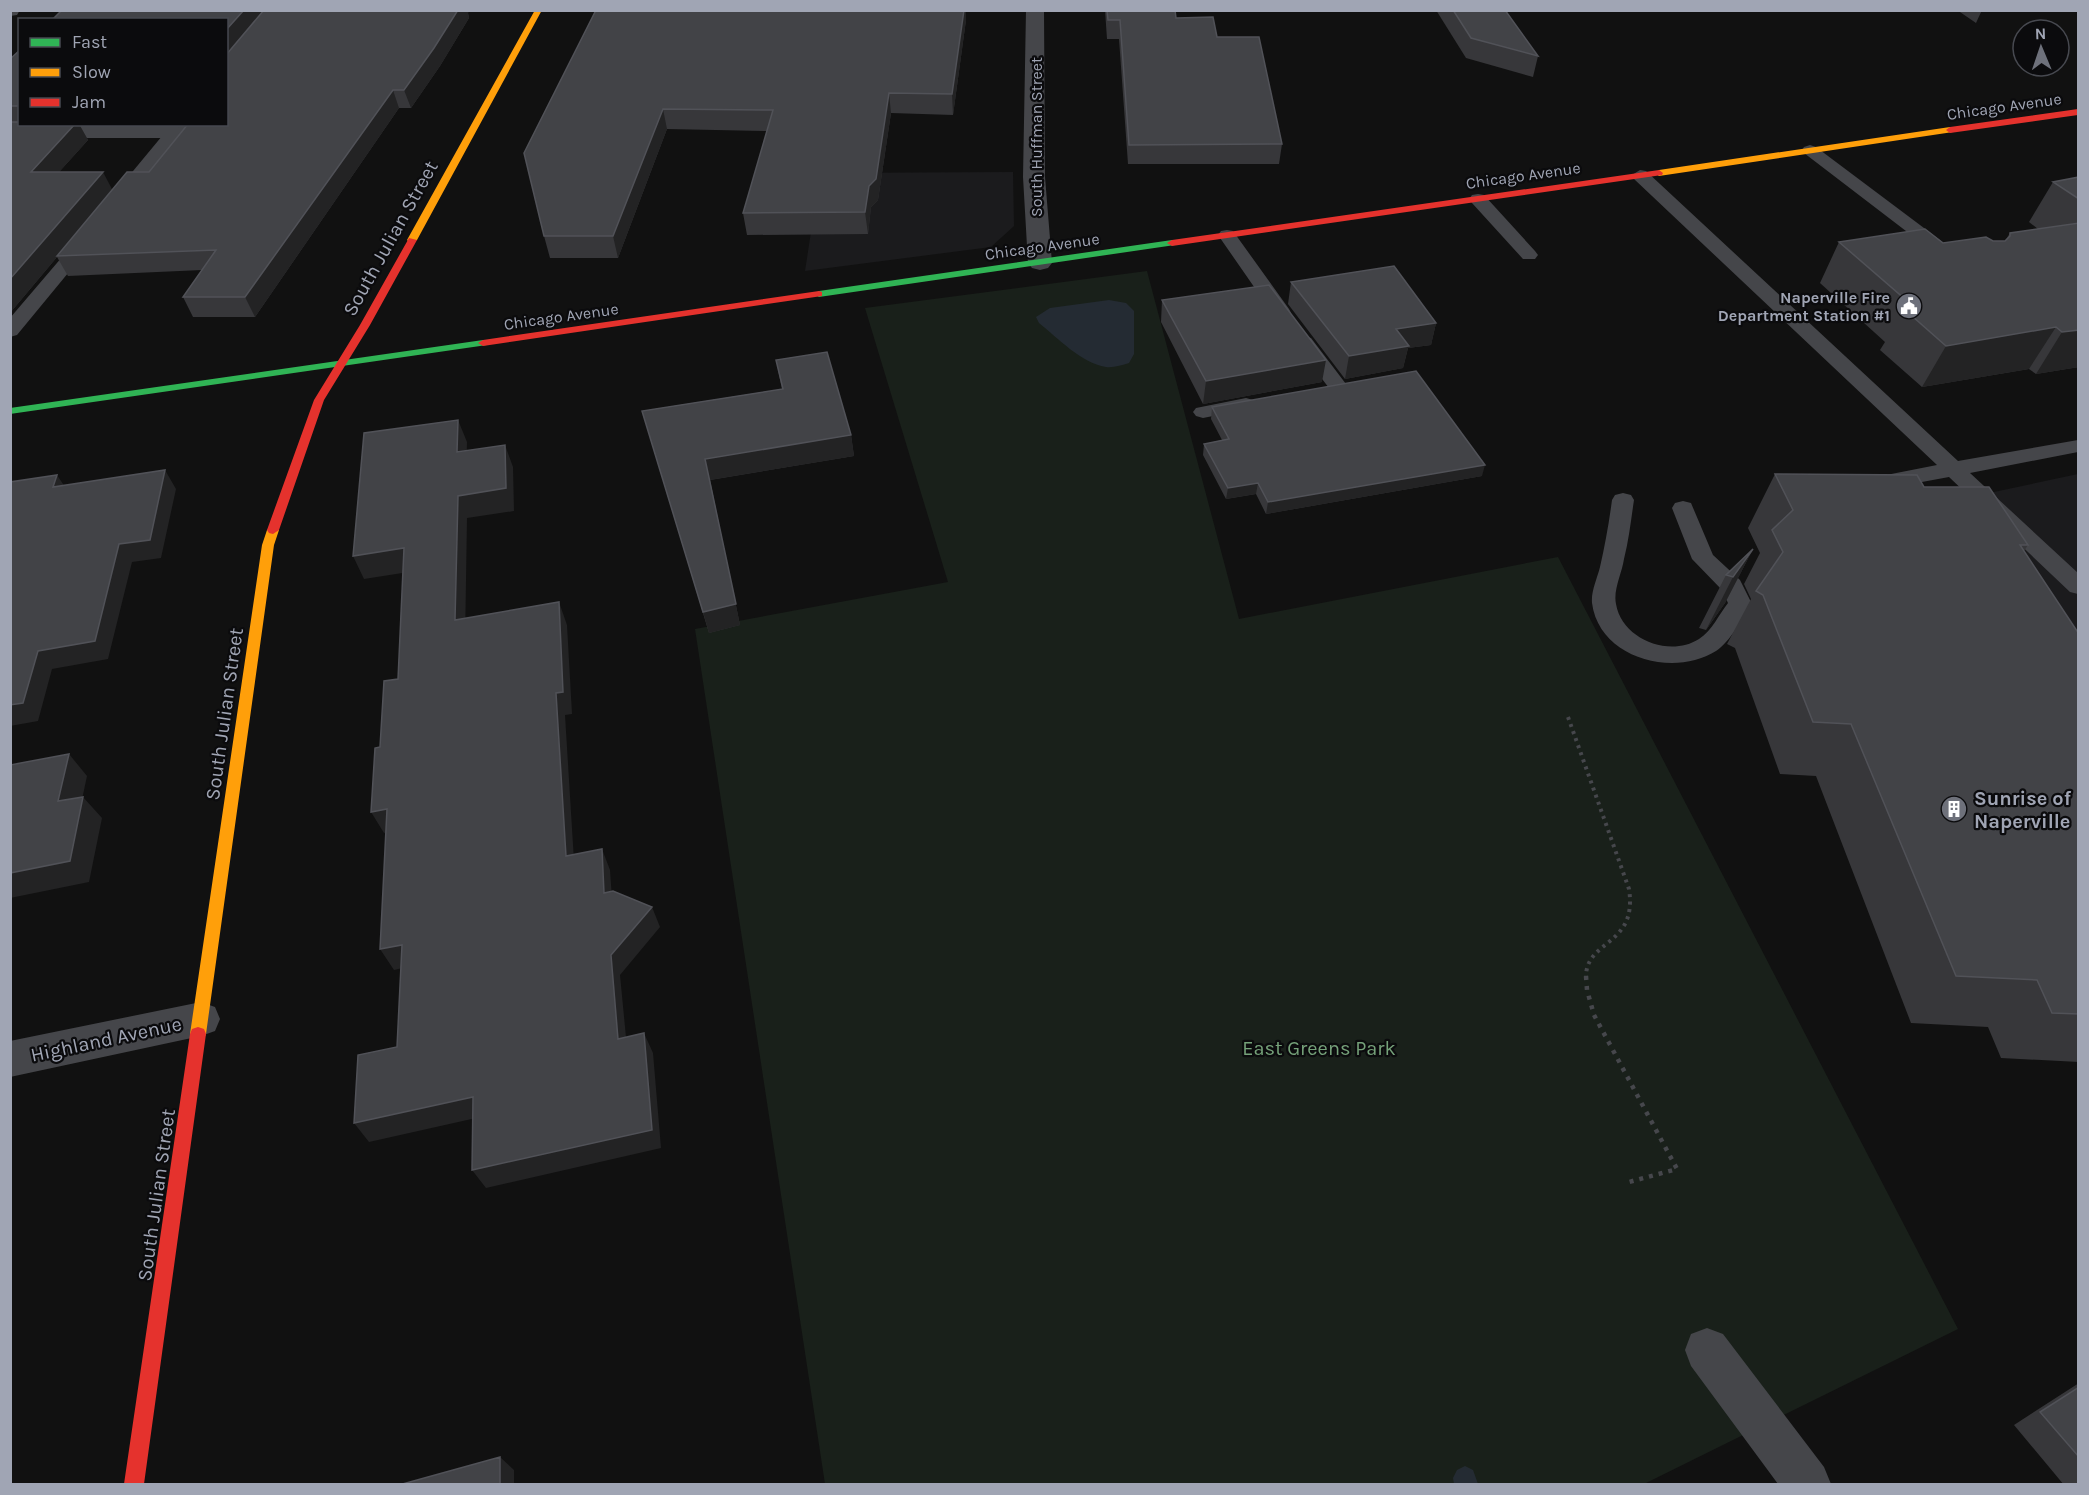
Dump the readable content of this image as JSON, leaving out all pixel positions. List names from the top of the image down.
{
  "streets": {
    "main road": ["Chicago Avenue", "South Julian Street"],
    "street": ["South Huffman Street", "Highland Avenue"]
  },
  "crossings": [
    ["Chicago Avenue", "South Huffman Street"],
    ["Chicago Avenue", "South Julian Street"],
    ["South Julian Street", "Highland Avenue"]
  ],
  "parks": ["East Greens Park"],
  "places": {
    "public building": ["Naperville Fire Department Station #1"],
    "building": ["Sunrise of Naperville"]
  },
  "legend": ["Fast", "Slow", "Jam"],
  "north": "top"
}
